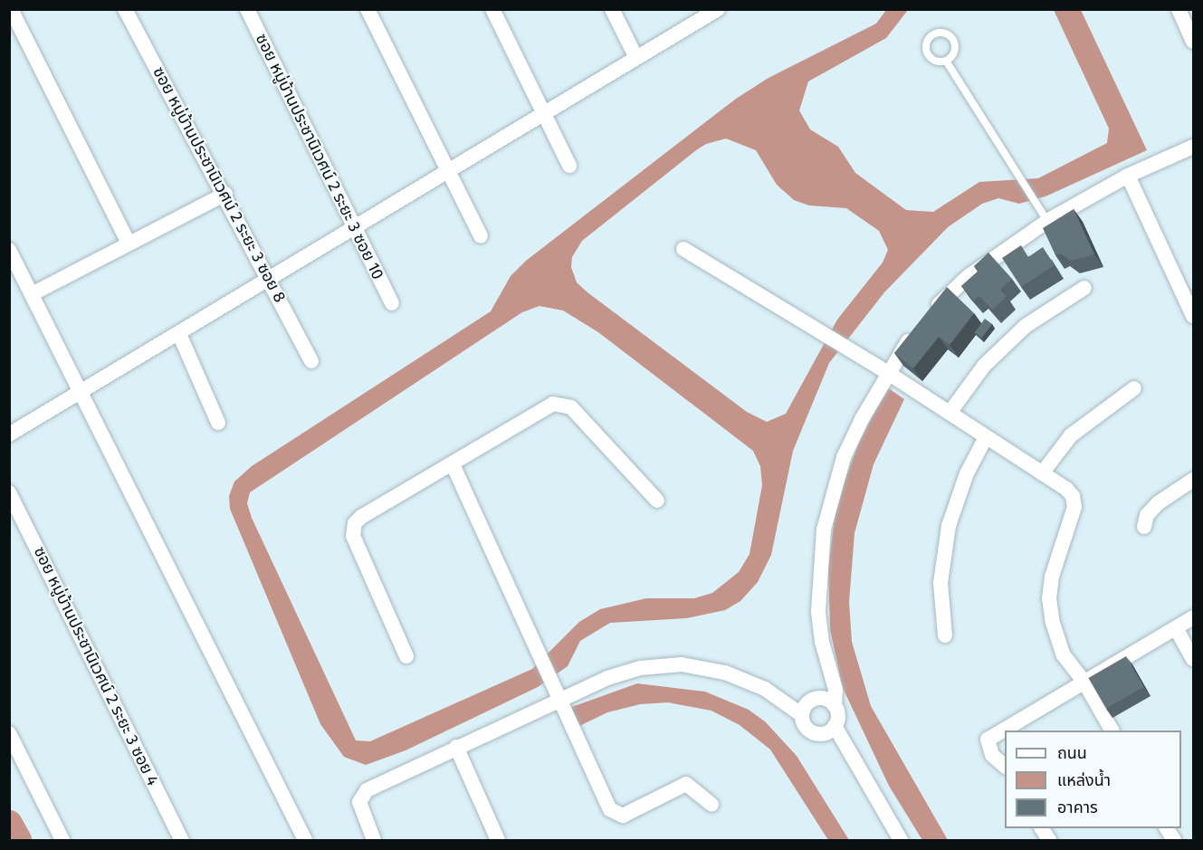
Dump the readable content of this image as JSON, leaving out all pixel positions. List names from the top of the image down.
{
  "streets": {
    "street": ["ซอย หมู่บ้านประชานิเวศน์ 2 ระยะ 3 ซอย 10", "ซอย หมู่บ้านประชานิเวศน์ 2 ระยะ 3 ซอย 8", "ซอย หมู่บ้านประชานิเวศน์ 2 ระยะ 3 ซอย 4"]
  },
  "legend": ["ถนน", "แหล่งน้ำ", "อาคาร"]
}
